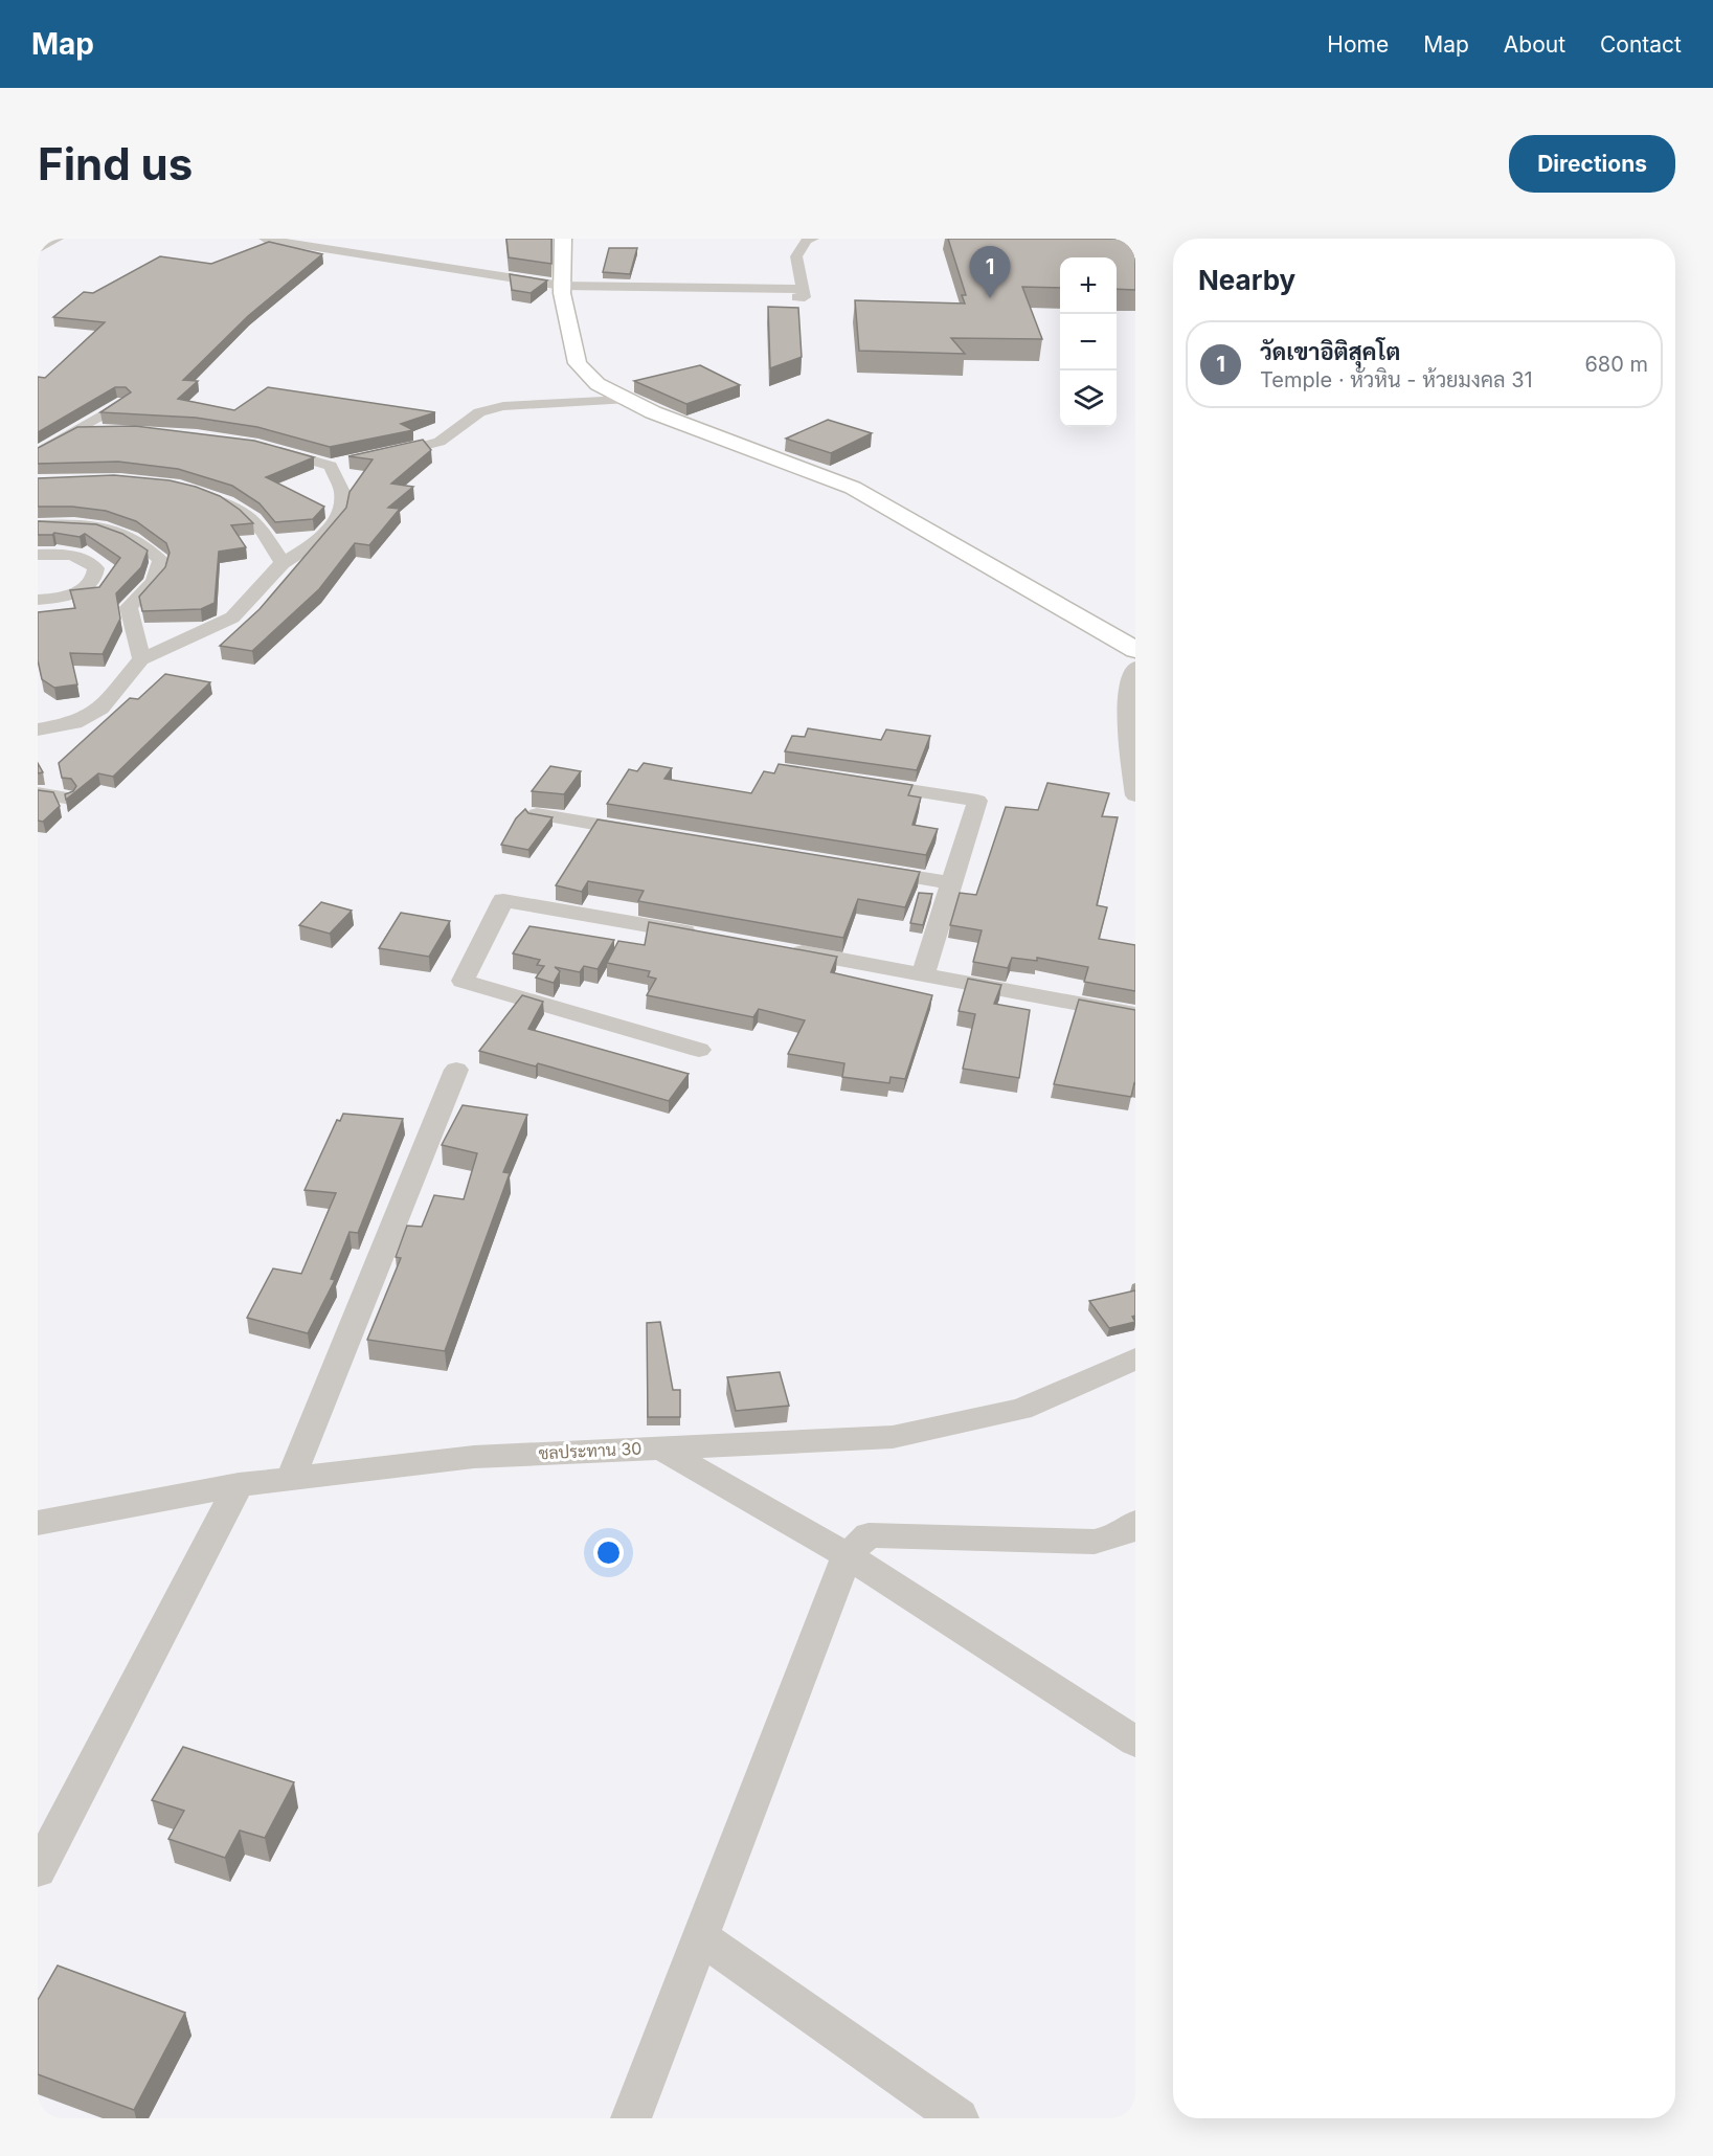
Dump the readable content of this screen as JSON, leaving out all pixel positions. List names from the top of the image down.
{
  "streets": {
    "street": ["ชลประทาน 30"]
  },
  "page": {
    "header": "Map",
    "nav": [
      "Home",
      "Map",
      "About",
      "Contact"
    ],
    "buttons": "Directions",
    "title": "Find us",
    "heading": "Nearby",
    "pins": "1",
    "map_buttons": ["+", "−"],
    "list": [
      {
        "mark": "1",
        "name": "วัดเขาอิติสุคโต",
        "note": "Temple · หัวหิน - ห้วยมงคล 31",
        "value": "680 m"
      }
    ]
  }
}
